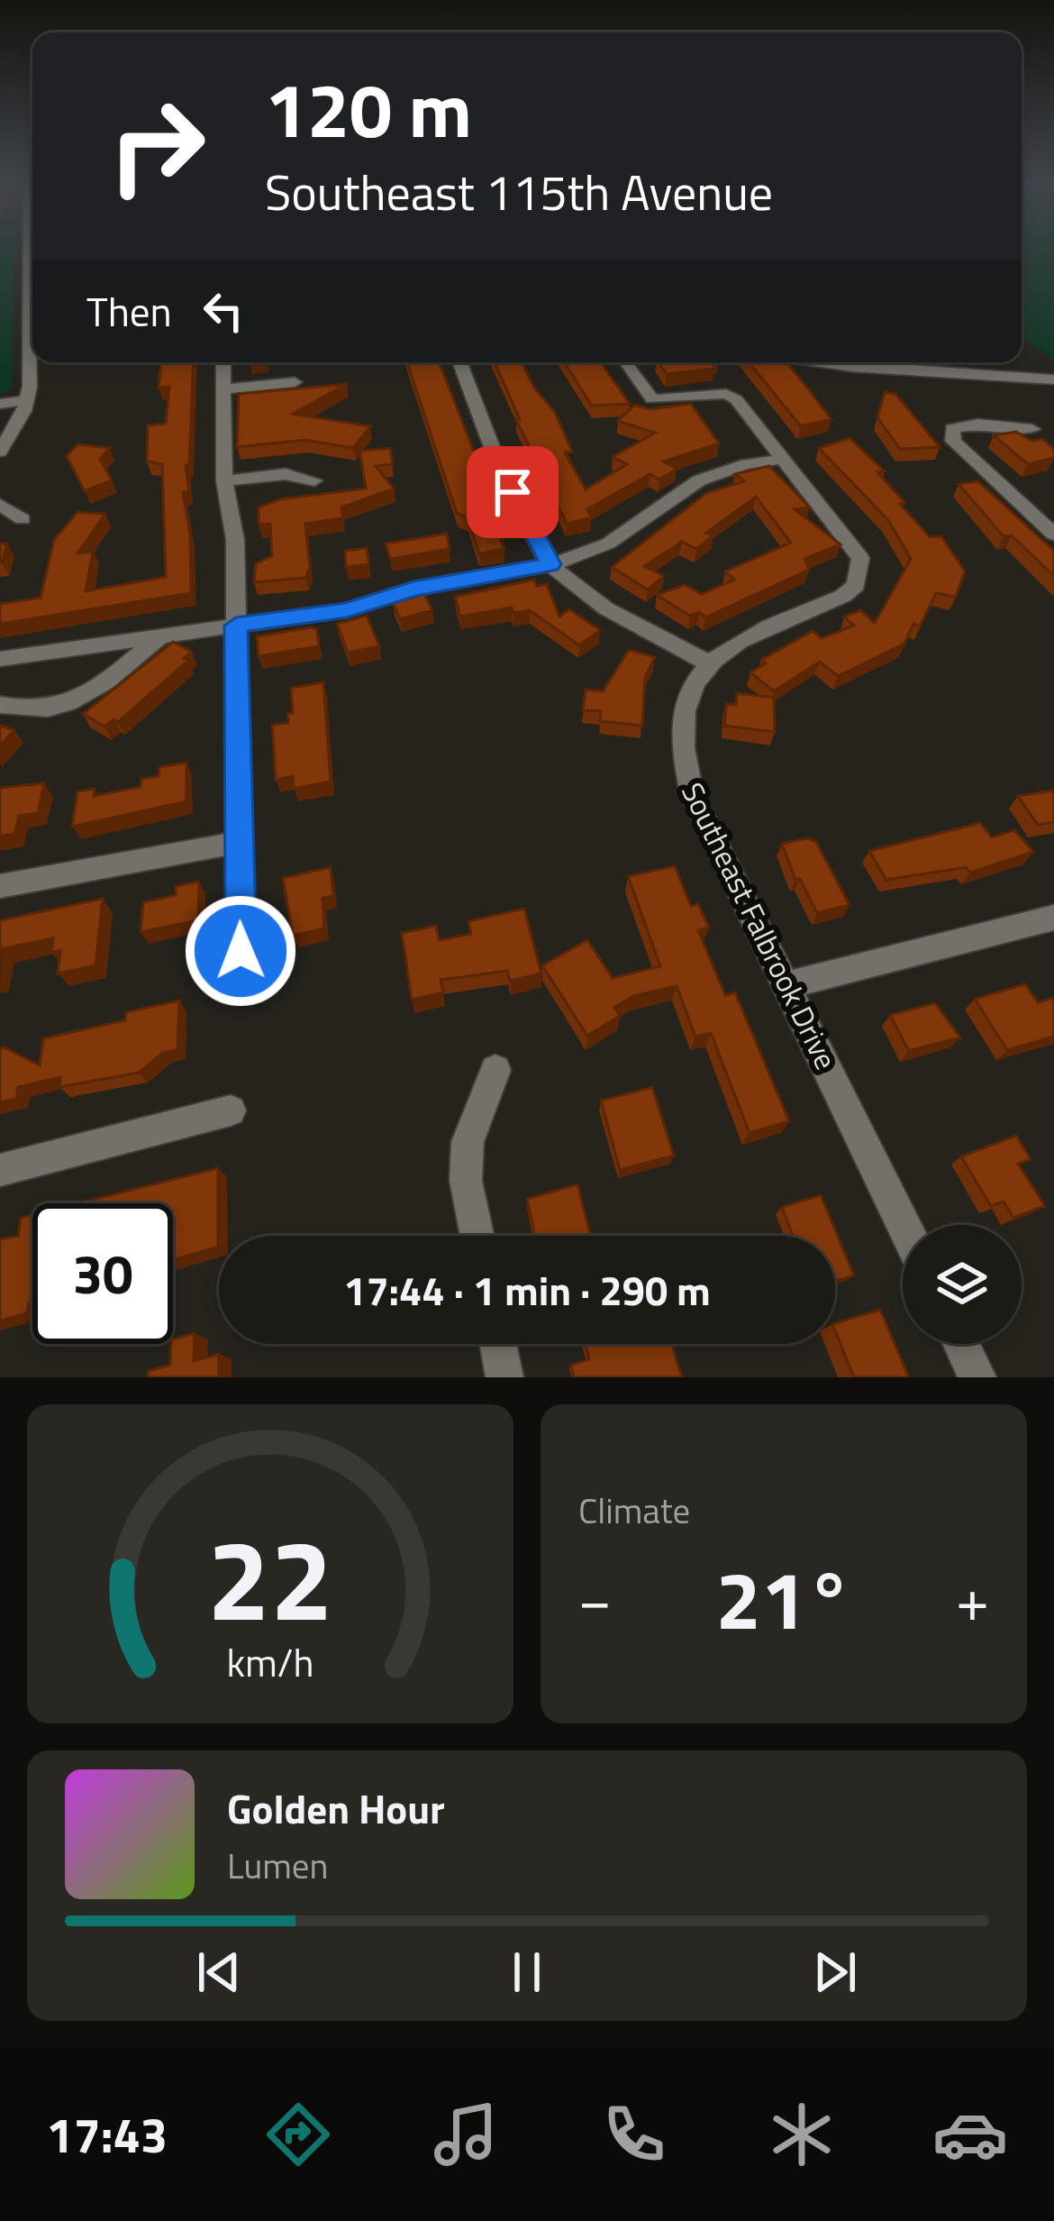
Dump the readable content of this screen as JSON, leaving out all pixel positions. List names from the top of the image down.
{
  "streets": {
    "street": ["Southeast Falbrook Drive"]
  },
  "page": {
    "turn": ["120 m", "Southeast 115th Avenue"],
    "then": "Then",
    "limit": "30",
    "trip": "17:44 · 1 min · 290 m",
    "tile": "Climate",
    "heat": ["−", "21°", "+"],
    "song": ["Golden Hour", "Lumen"],
    "tabs": "17:43",
    "gauge": ["22", "km/h"]
  }
}
